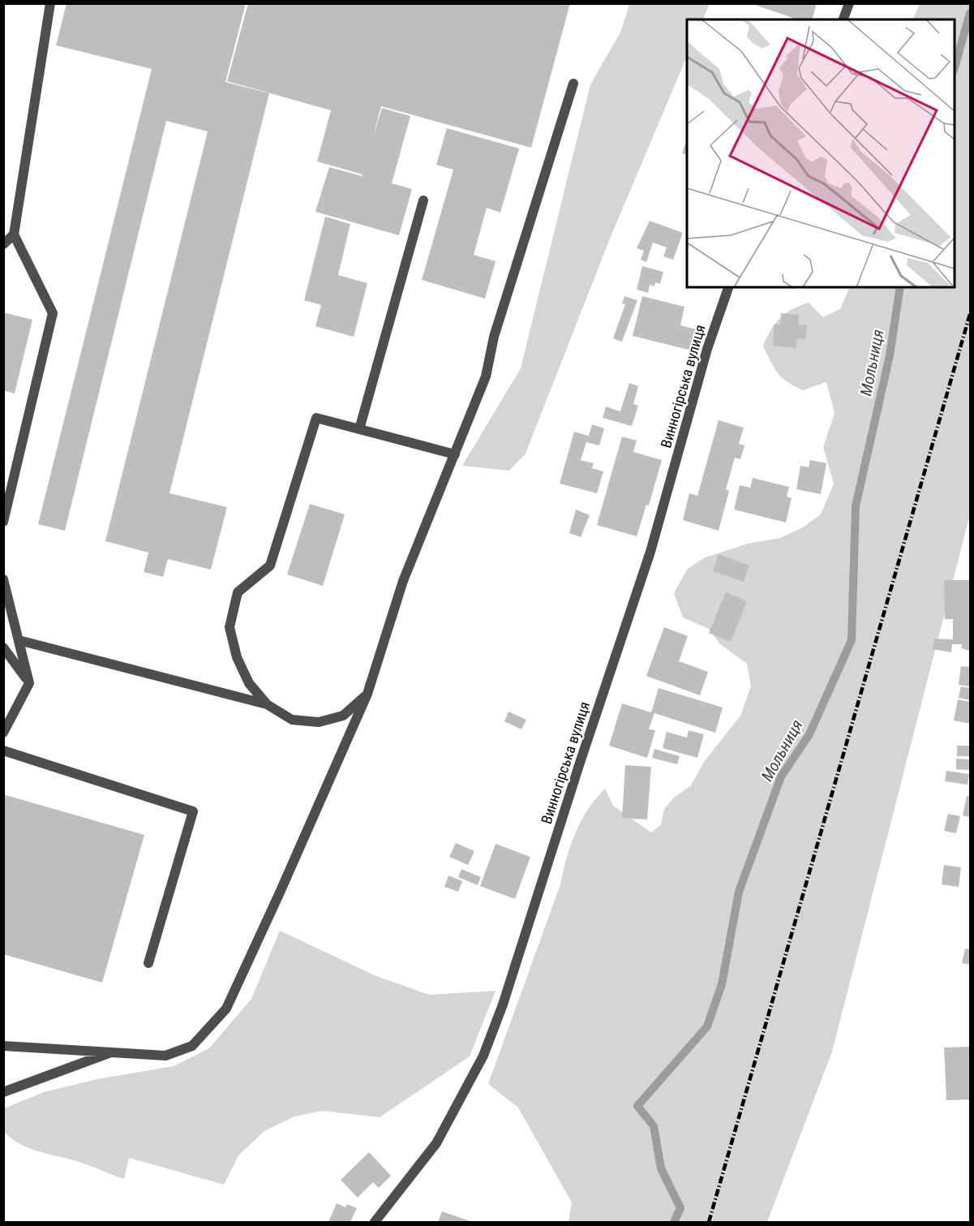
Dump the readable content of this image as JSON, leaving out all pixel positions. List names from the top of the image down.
{
  "streets": {
    "street": ["Винногірська вулиця"]
  },
  "water": ["Мольниця"]
}
